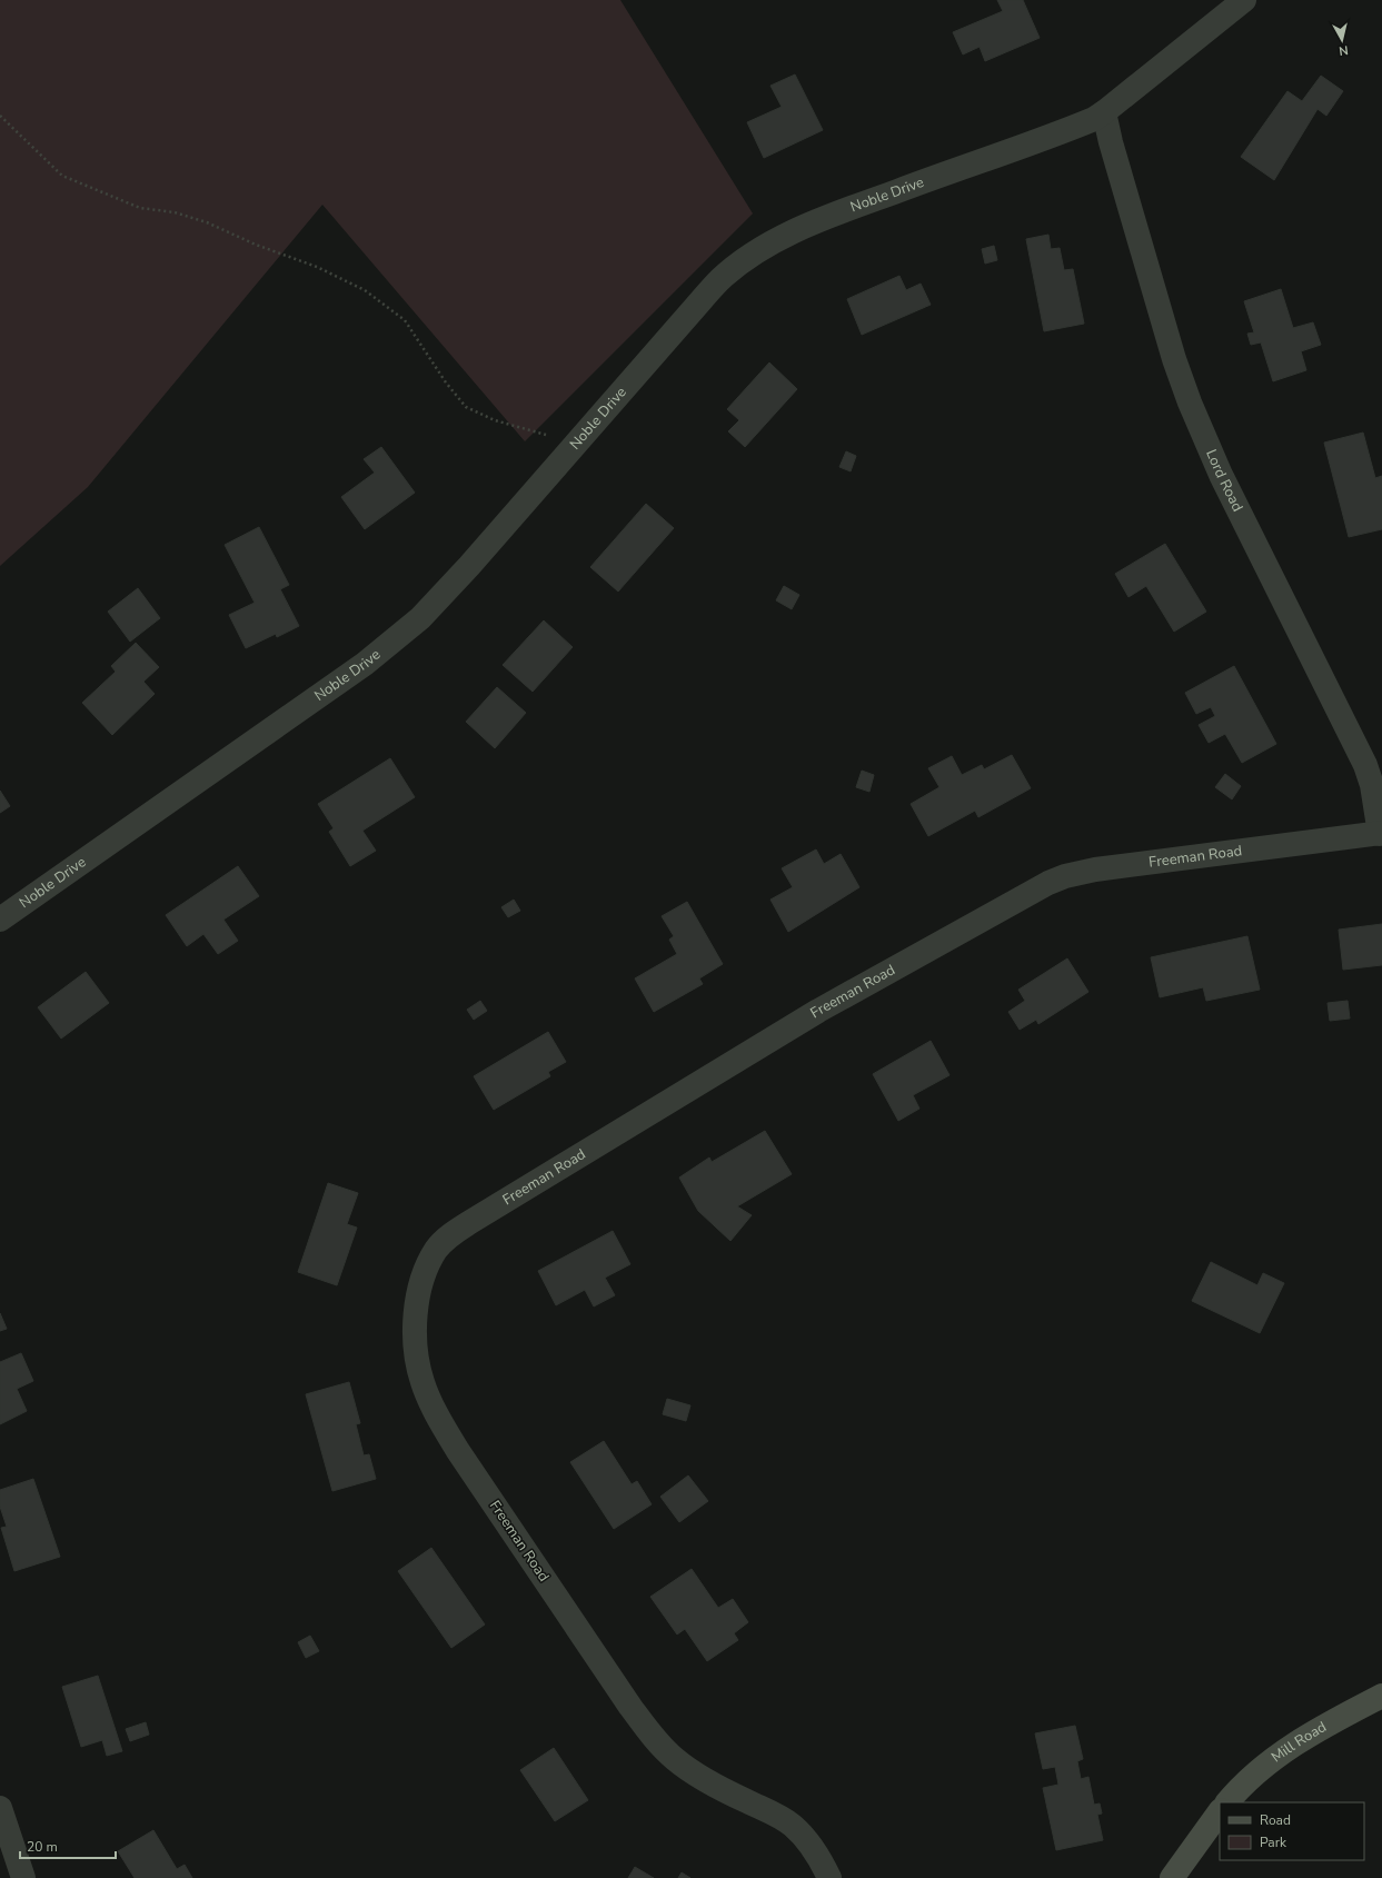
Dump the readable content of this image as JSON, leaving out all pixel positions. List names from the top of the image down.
{
  "streets": {
    "main road": ["Mill Road"],
    "street": ["Noble Drive", "Lord Road", "Freeman Road"]
  },
  "crossings": [
    ["Noble Drive", "Lord Road"],
    ["Lord Road", "Freeman Road"]
  ],
  "legend": ["Road", "Park"],
  "scale_bar": "20 m",
  "north": "bottom"
}
